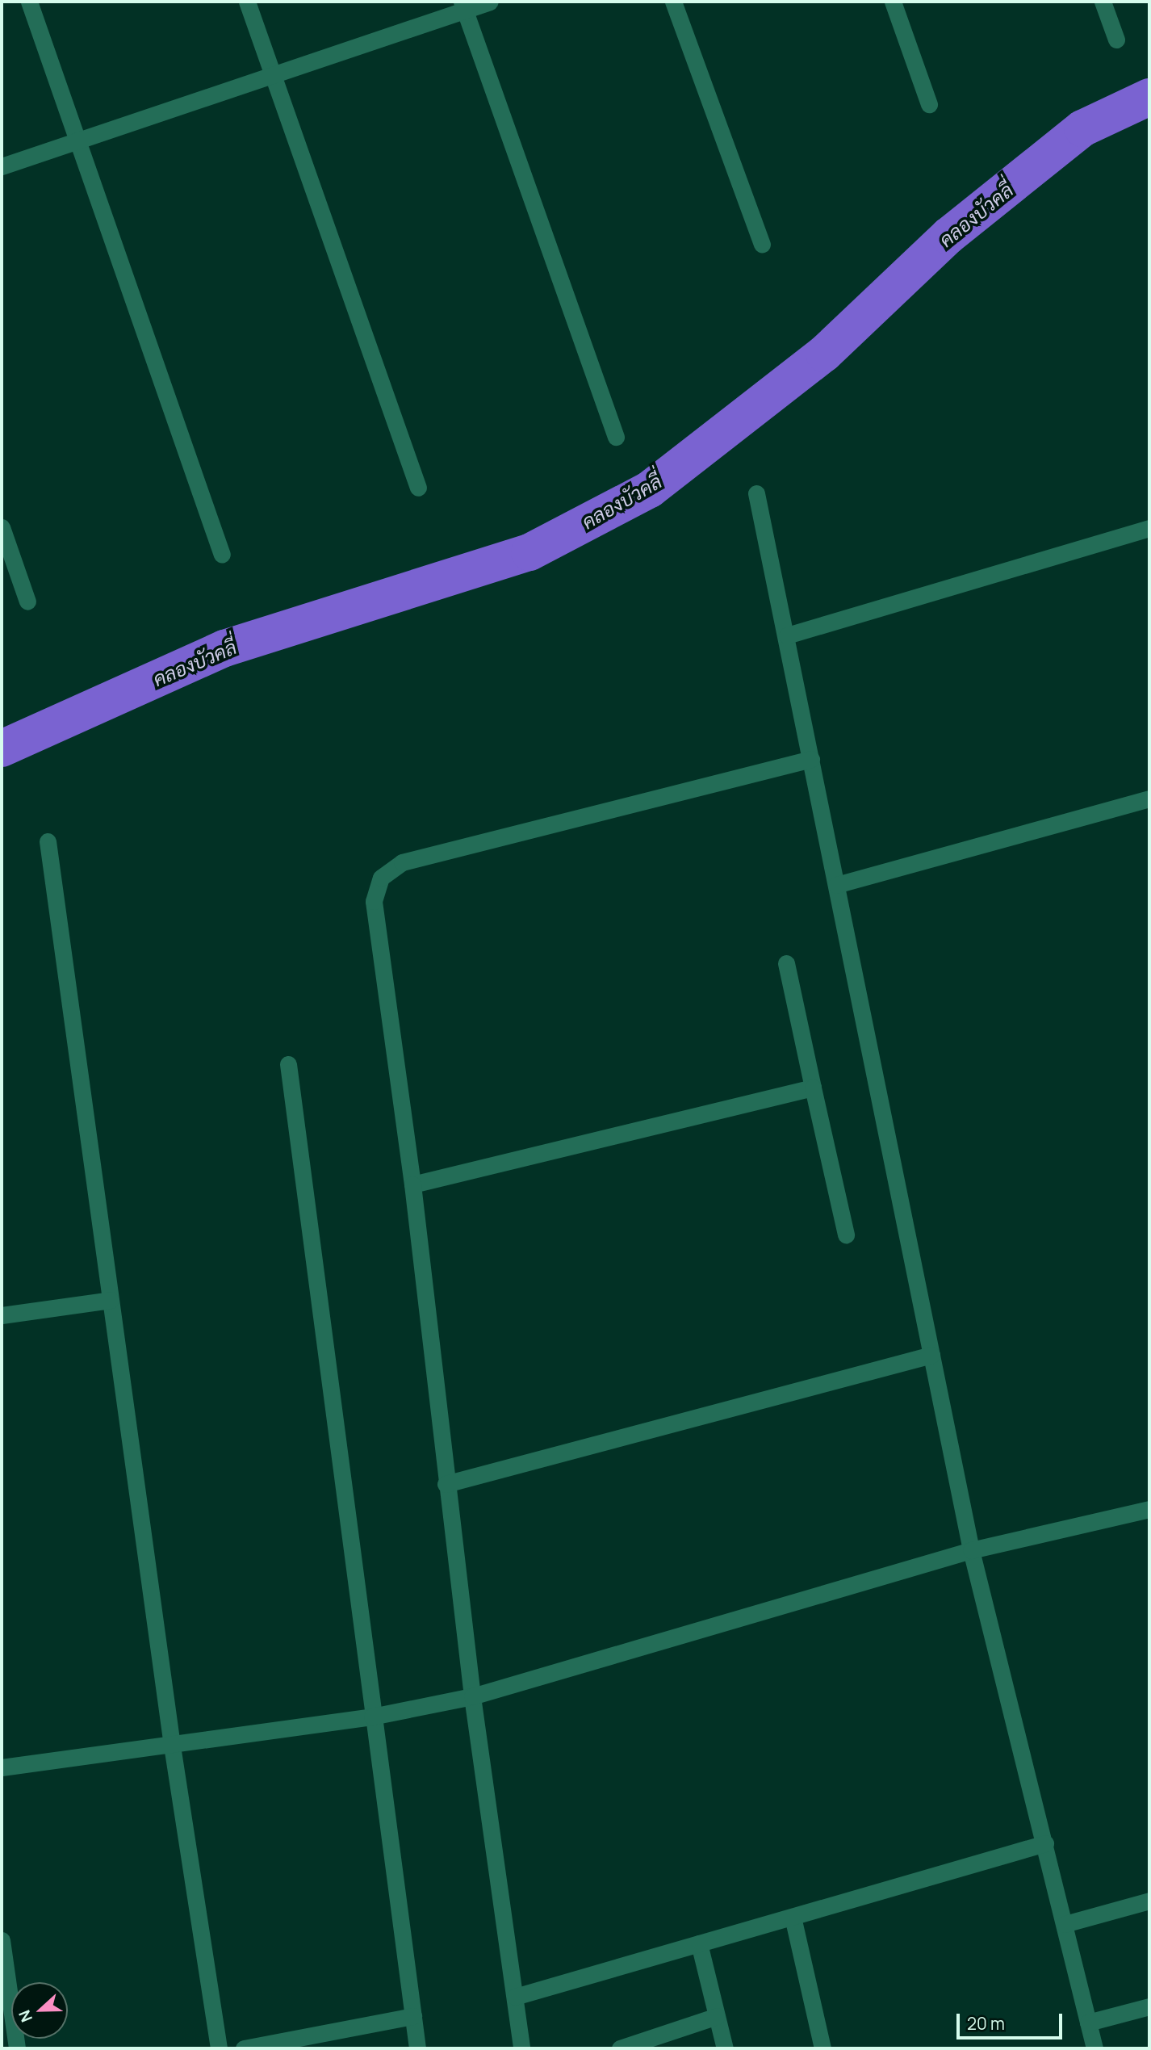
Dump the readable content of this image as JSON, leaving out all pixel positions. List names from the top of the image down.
{
  "water": ["คลองบัวคลี่"],
  "scale_bar": "20 m",
  "north": "left"
}
